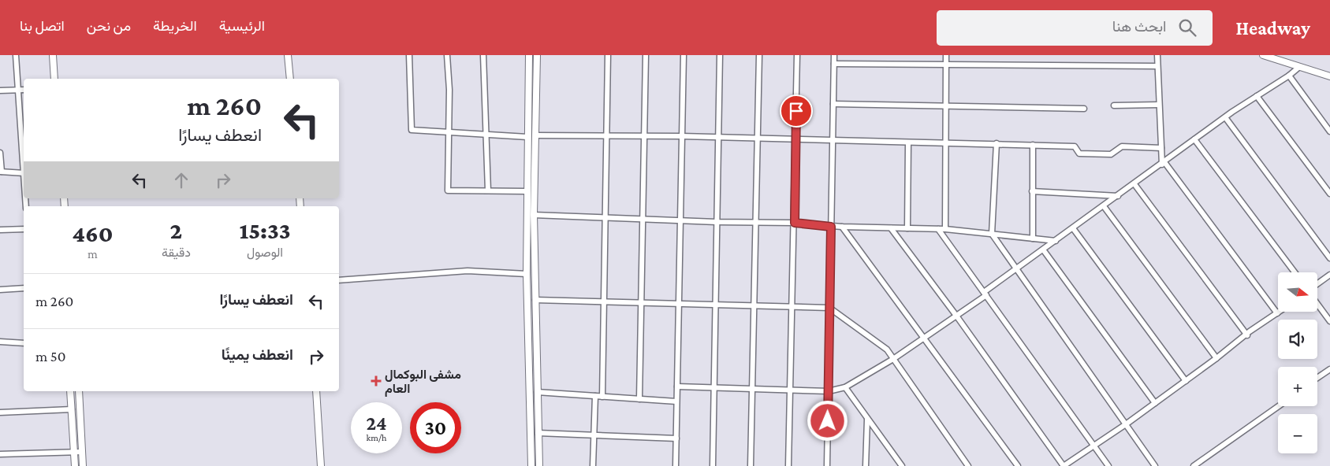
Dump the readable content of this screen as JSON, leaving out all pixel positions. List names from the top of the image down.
{
  "places": {
    "health": ["مشفى البوكمال العام"]
  },
  "north": "right",
  "page": {
    "header": "Headway",
    "search": "ابحث هنا",
    "nav": [
      "الرئيسية",
      "الخريطة",
      "من نحن",
      "اتصل بنا"
    ],
    "turn": ["260 m", "انعطف يسارًا"],
    "eta": [
      "15:33",
      "الوصول",
      "2",
      "دقيقة",
      "460",
      "m"
    ],
    "map_buttons": ["+", "−"],
    "list": [
      {
        "name": "انعطف يسارًا",
        "value": "260 m"
      },
      {
        "name": "انعطف يمينًا",
        "value": "50 m"
      }
    ],
    "speed": "24 km/h",
    "limit": "30"
  }
}
